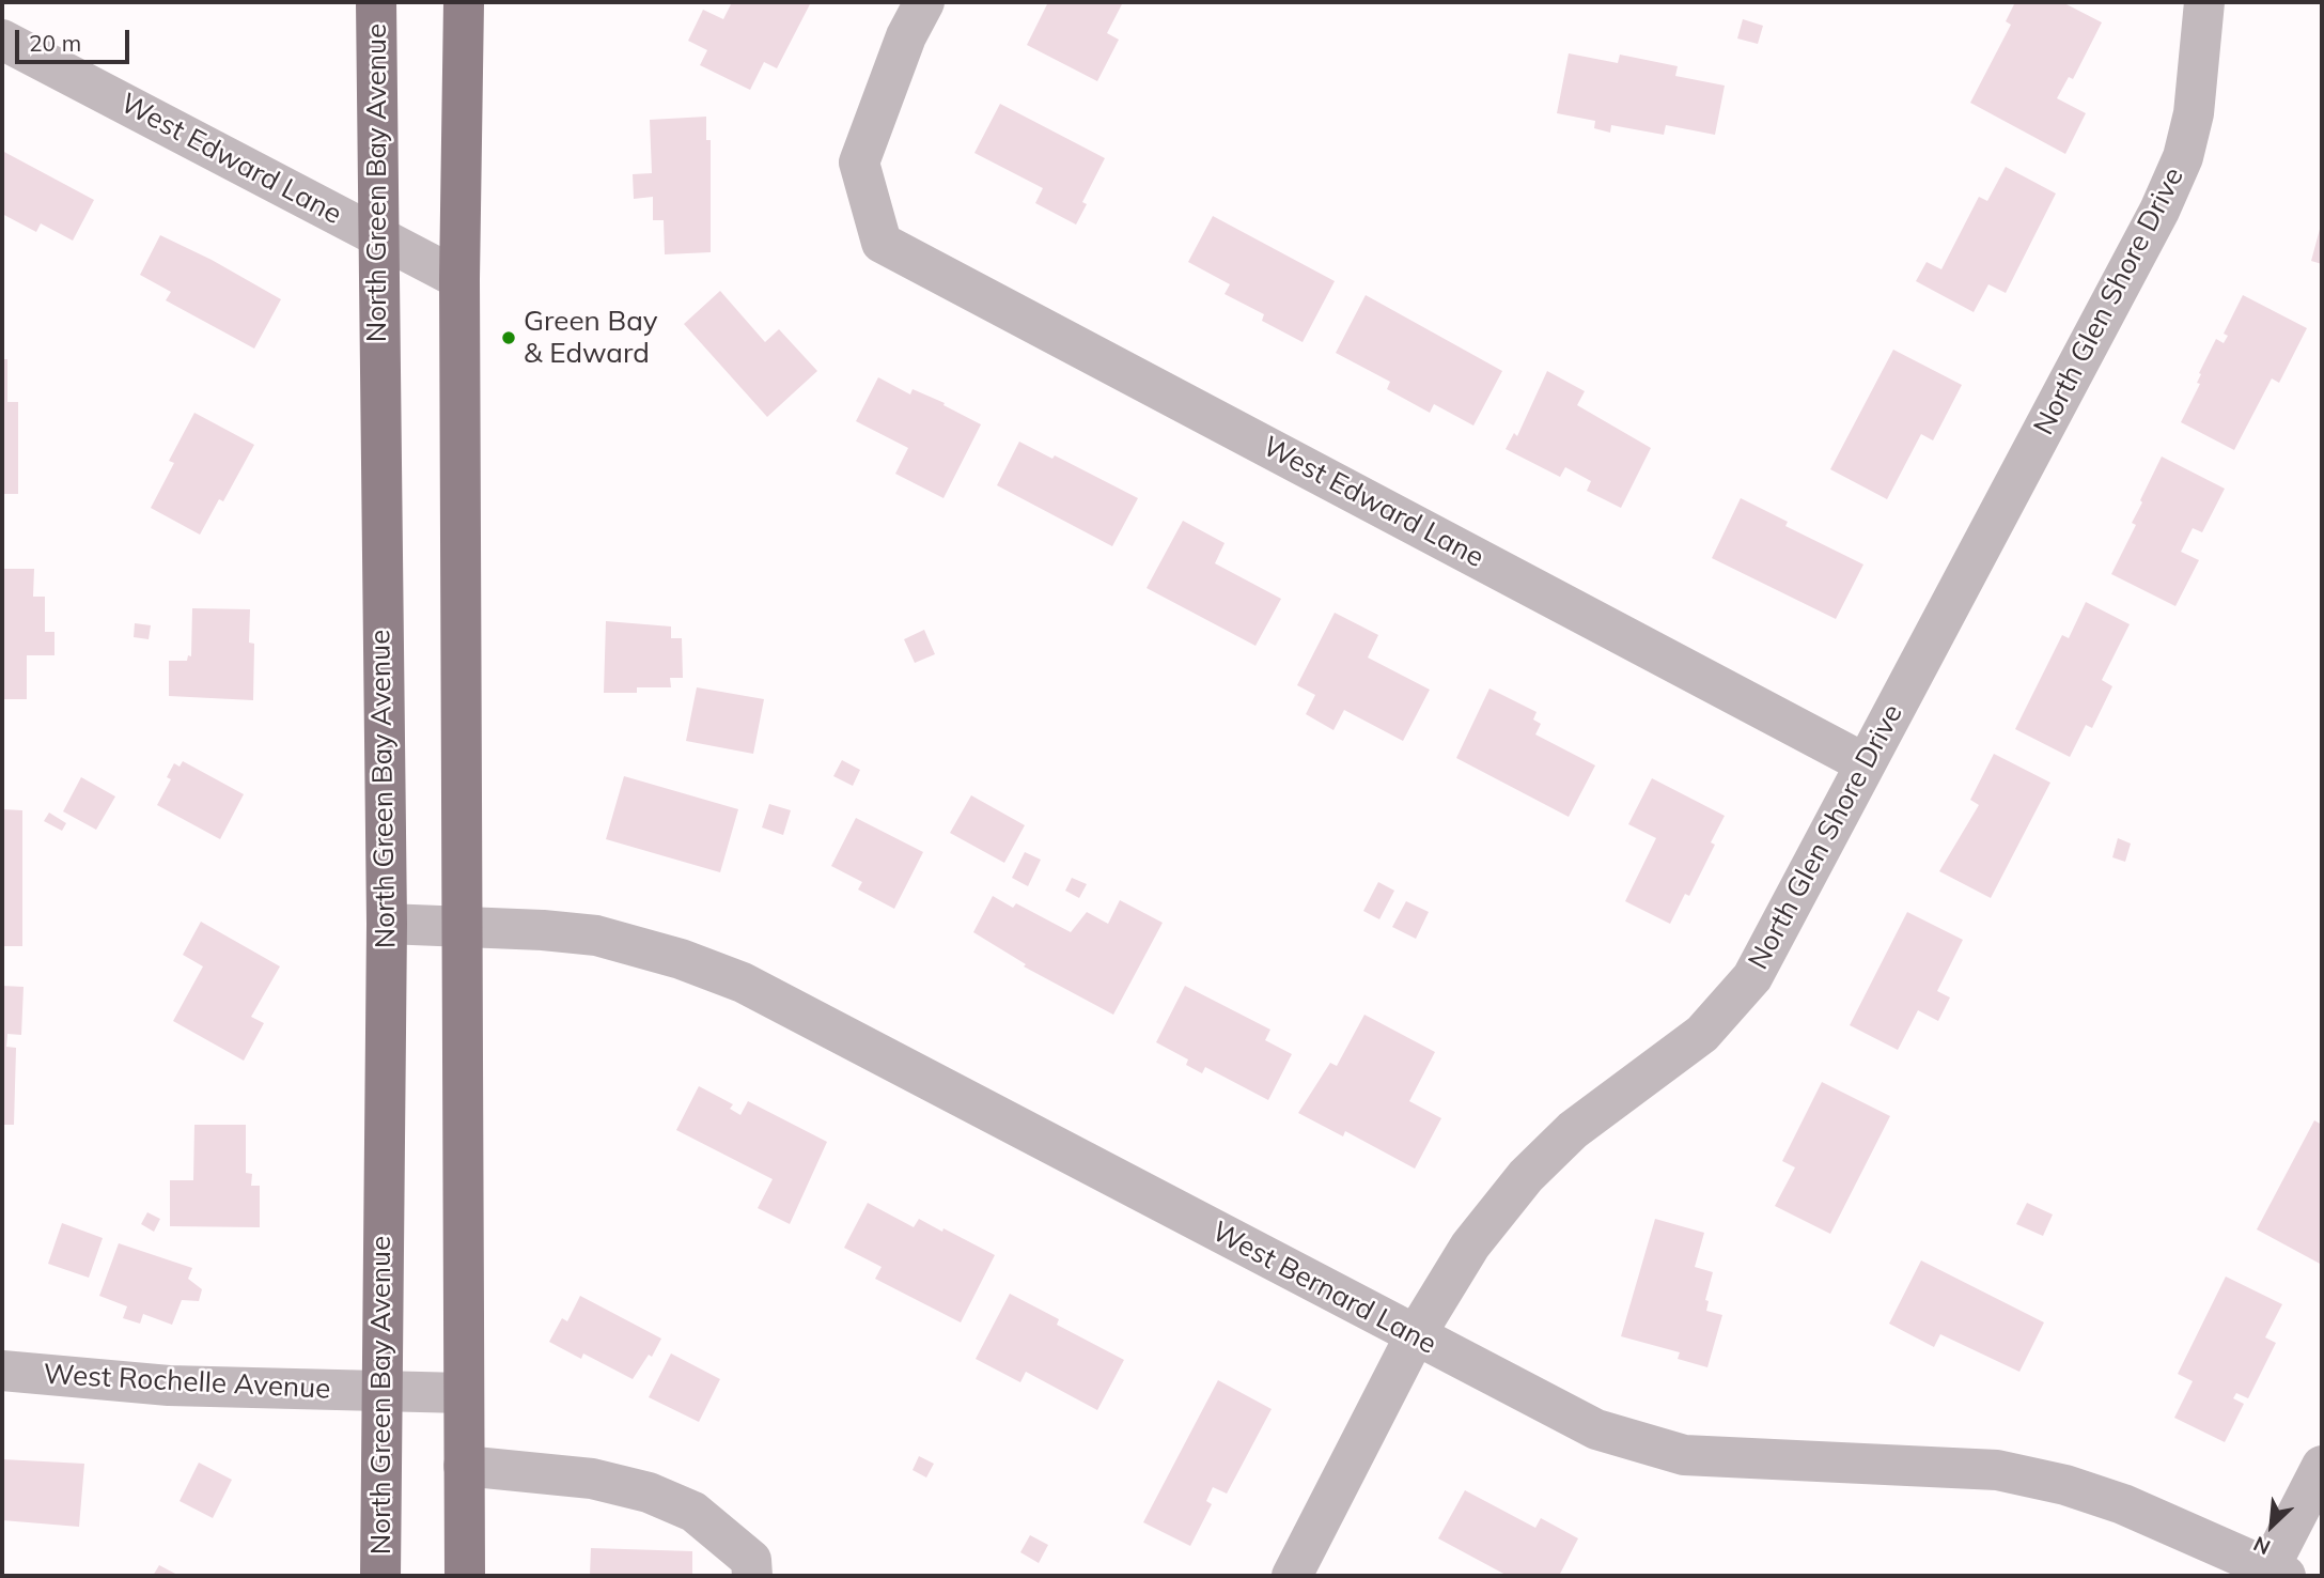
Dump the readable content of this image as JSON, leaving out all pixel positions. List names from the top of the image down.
{
  "streets": {
    "main road": ["North Green Bay Avenue"],
    "street": [
      "West Edward Lane",
      "North Glen Shore Drive",
      "West Bernard Lane",
      "West Rochelle Avenue"
    ]
  },
  "crossings": [
    ["West Edward Lane", "North Green Bay Avenue"],
    ["West Edward Lane", "North Glen Shore Drive"],
    ["North Green Bay Avenue", "West Bernard Lane"],
    ["North Green Bay Avenue", "West Rochelle Avenue"],
    ["North Glen Shore Drive", "West Bernard Lane"]
  ],
  "places": ["Green Bay & Edward"],
  "scale_bar": "20 m",
  "north": "bottom left"
}
